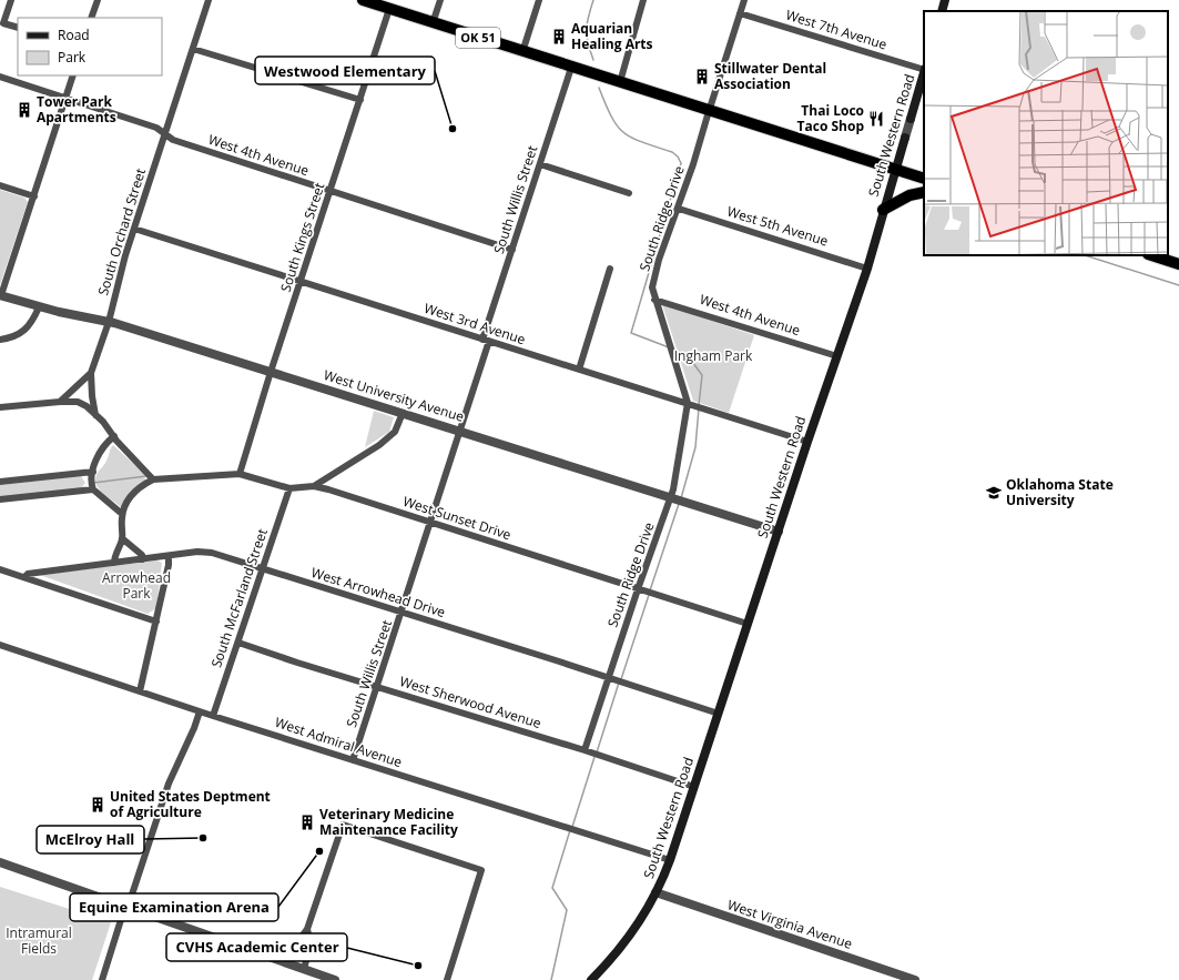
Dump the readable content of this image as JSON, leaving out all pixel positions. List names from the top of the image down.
{
  "streets": {
    "highway": ["OK 51"],
    "main road": ["South Western Road"],
    "street": [
      "West 7th Avenue",
      "West 4th Avenue",
      "South Willis Street",
      "South Ridge Drive",
      "West 5th Avenue",
      "South Orchard Street",
      "South Kings Street",
      "West 3rd Avenue",
      "West University Avenue",
      "West Sunset Drive",
      "West Arrowhead Drive",
      "South McFarland Street",
      "West Sherwood Avenue",
      "West Admiral Avenue",
      "West Virginia Avenue"
    ]
  },
  "crossings": [
    ["West 7th Avenue", "South Ridge Drive"],
    ["OK 51", "South Western Road"],
    ["OK 51", "South Willis Street"],
    ["OK 51", "South Ridge Drive"],
    ["OK 51", "South Kings Street"],
    ["South Western Road", "West 4th Avenue"],
    ["South Western Road", "West 5th Avenue"],
    ["South Western Road", "West 3rd Avenue"],
    ["South Western Road", "West University Avenue"],
    ["South Western Road", "West Sunset Drive"],
    ["South Western Road", "West Arrowhead Drive"],
    ["South Western Road", "West Sherwood Avenue"],
    ["South Western Road", "West Admiral Avenue"],
    ["South Western Road", "West Virginia Avenue"],
    ["West 4th Avenue", "South Willis Street"],
    ["West 4th Avenue", "South Ridge Drive"],
    ["West 4th Avenue", "South Orchard Street"],
    ["West 4th Avenue", "South Kings Street"],
    ["South Willis Street", "West 3rd Avenue"],
    ["South Willis Street", "West University Avenue"],
    ["South Willis Street", "West Sunset Drive"],
    ["South Willis Street", "West Arrowhead Drive"],
    ["South Willis Street", "West Sherwood Avenue"],
    ["South Willis Street", "West Admiral Avenue"],
    ["South Ridge Drive", "West 5th Avenue"],
    ["South Ridge Drive", "West 3rd Avenue"],
    ["South Ridge Drive", "West University Avenue"],
    ["South Ridge Drive", "West Sunset Drive"],
    ["South Ridge Drive", "West Arrowhead Drive"],
    ["South Ridge Drive", "West Sherwood Avenue"],
    ["South Orchard Street", "West 3rd Avenue"],
    ["South Orchard Street", "West University Avenue"],
    ["South Kings Street", "West 3rd Avenue"],
    ["South Kings Street", "West University Avenue"],
    ["South Kings Street", "West Sunset Drive"],
    ["West Sunset Drive", "South McFarland Street"],
    ["West Arrowhead Drive", "South McFarland Street"],
    ["South McFarland Street", "West Sherwood Avenue"],
    ["South McFarland Street", "West Admiral Avenue"]
  ],
  "parks": ["Ingham Park", "Arrowhead Park", "Intramural Fields"],
  "places": {
    "building": [
      "Aquarian Healing Arts",
      "Stillwater Dental Association",
      "Tower Park Apartments",
      "United States Deptment of Agriculture",
      "Veterinary Medicine Maintenance Facility"
    ],
    "restaurant": ["Thai Loco Taco Shop"],
    "other": [
      "Westwood Elementary",
      "McElroy Hall",
      "Equine Examination Arena",
      "CVHS Academic Center"
    ],
    "school or university": ["Oklahoma State University"]
  },
  "legend": ["Road", "Park"]
}
